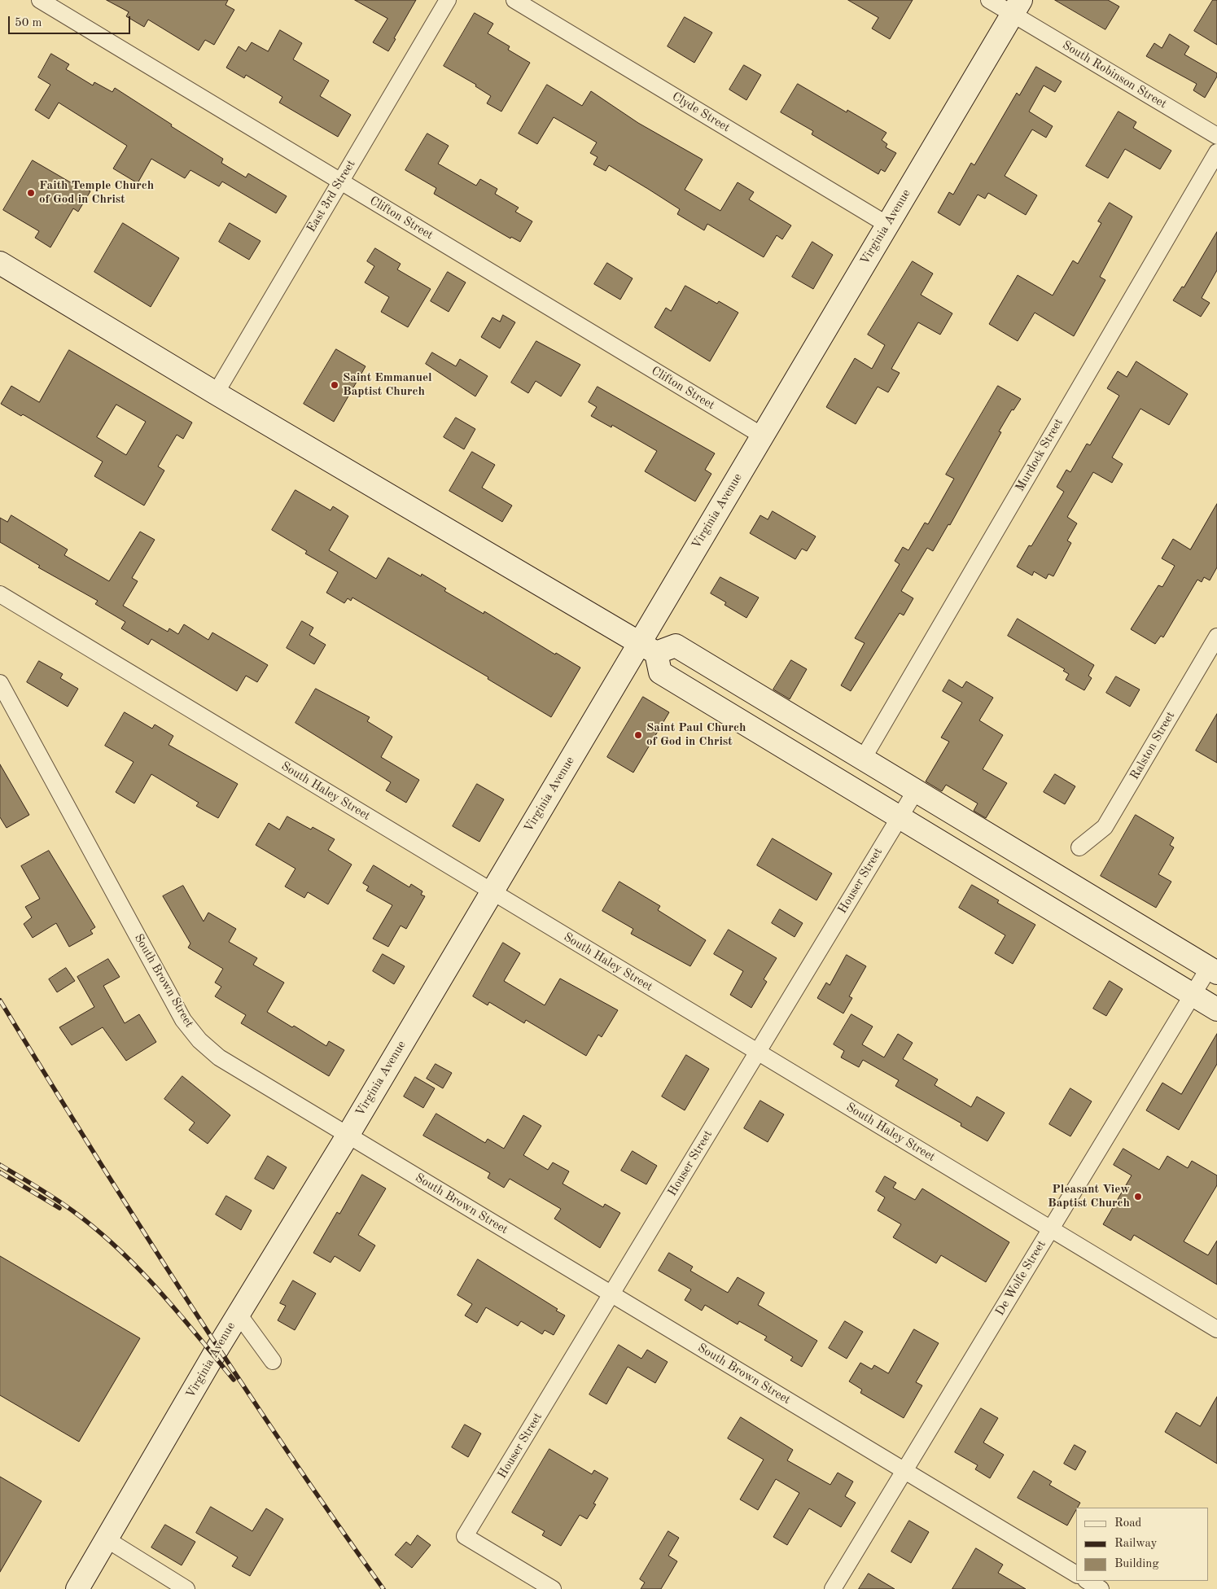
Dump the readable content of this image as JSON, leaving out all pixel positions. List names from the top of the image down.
{
  "streets": {
    "street": [
      "South Robinson Street",
      "Clyde Street",
      "East 3rd Street",
      "Clifton Street",
      "Virginia Avenue",
      "Murdock Street",
      "Ralston Street",
      "South Haley Street",
      "Houser Street",
      "South Brown Street",
      "De Wolfe Street"
    ]
  },
  "crossings": [
    ["South Robinson Street", "Virginia Avenue"],
    ["Clyde Street", "Virginia Avenue"],
    ["East 3rd Street", "Clifton Street"],
    ["Clifton Street", "Virginia Avenue"],
    ["Virginia Avenue", "South Haley Street"],
    ["Virginia Avenue", "South Brown Street"],
    ["South Haley Street", "Houser Street"],
    ["South Haley Street", "De Wolfe Street"],
    ["Houser Street", "South Brown Street"],
    ["South Brown Street", "De Wolfe Street"]
  ],
  "places": [
    "Faith Temple Church of God in Christ",
    "Saint Emmanuel Baptist Church",
    "Saint Paul Church of God in Christ",
    "Pleasant View Baptist Church"
  ],
  "legend": ["Road", "Railway", "Building"],
  "scale_bar": "50 m"
}
